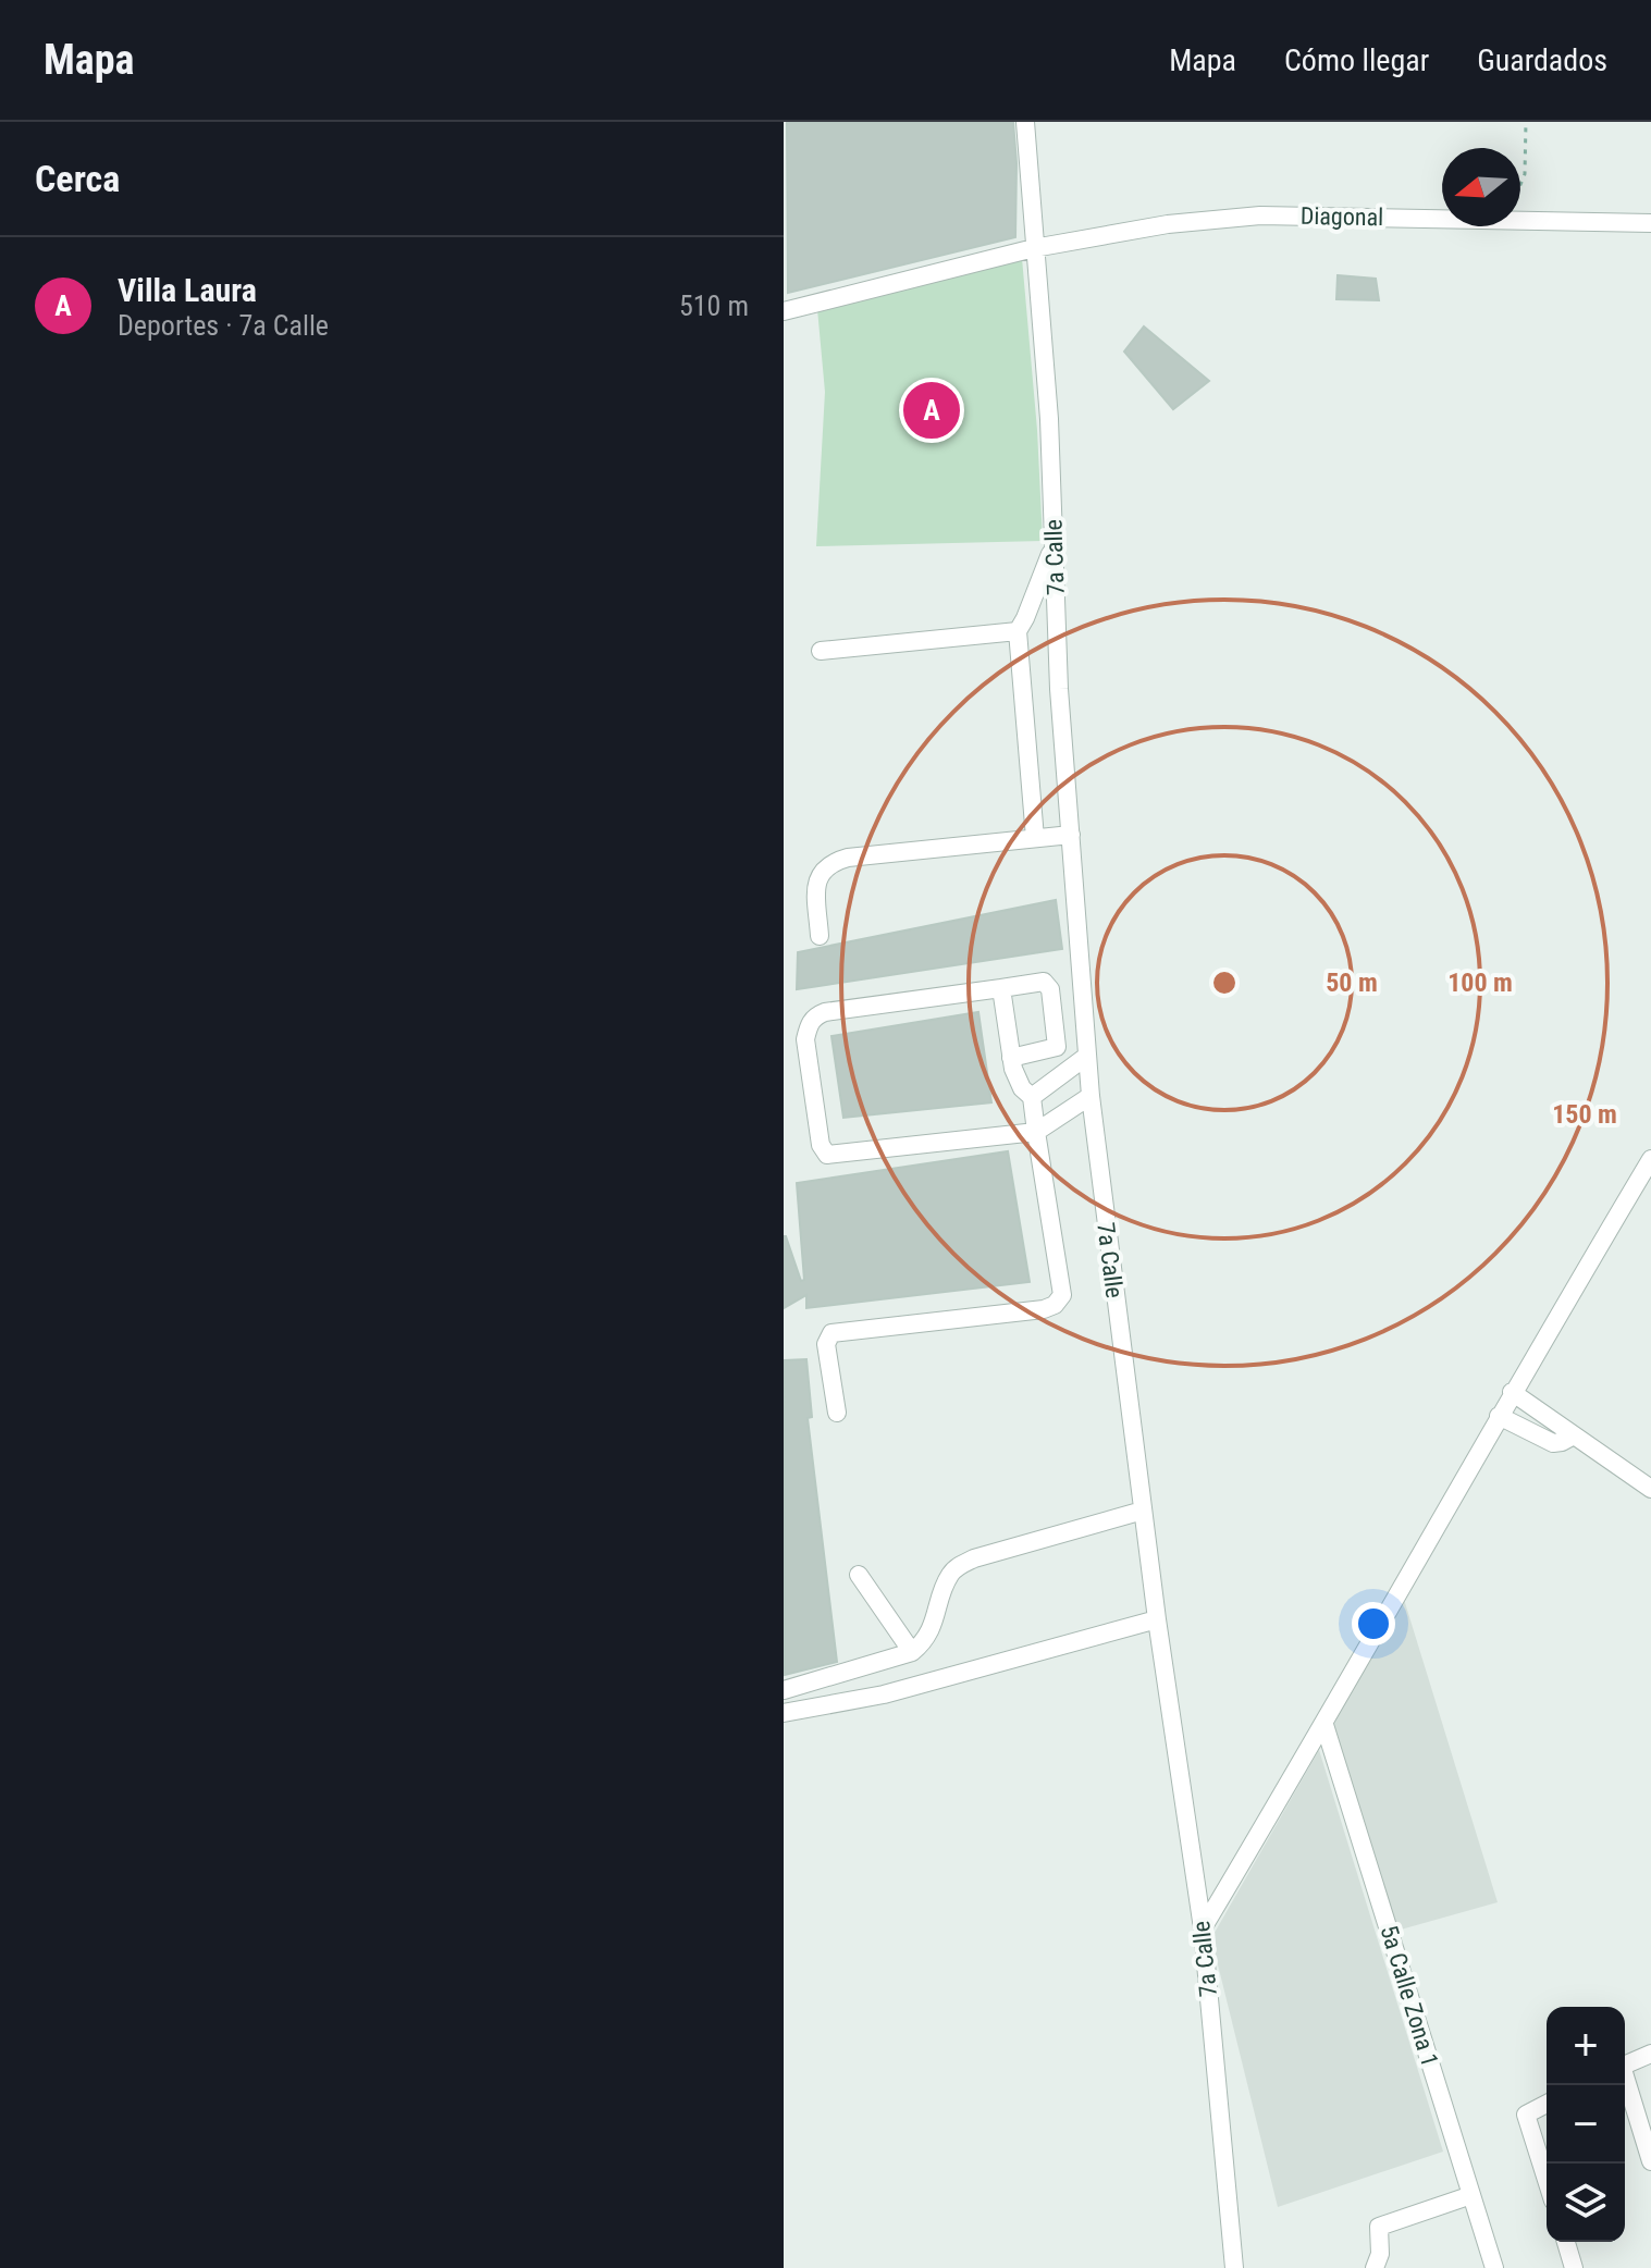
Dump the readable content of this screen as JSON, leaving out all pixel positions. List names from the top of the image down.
{
  "streets": {
    "street": ["Diagonal", "7a Calle", "5a Calle Zona 1"]
  },
  "crossings": [
    ["Diagonal", "7a Calle"]
  ],
  "north": "left",
  "page": {
    "header": "Mapa",
    "nav": ["Mapa", "Cómo llegar", "Guardados"],
    "heading": "Cerca",
    "list": [
      {
        "mark": "A",
        "name": "Villa Laura",
        "note": "Deportes · 7a Calle",
        "value": "510 m"
      }
    ],
    "pins": "A",
    "map_buttons": ["+", "−"]
  },
  "rings": ["50 m", "100 m", "150 m"]
}
